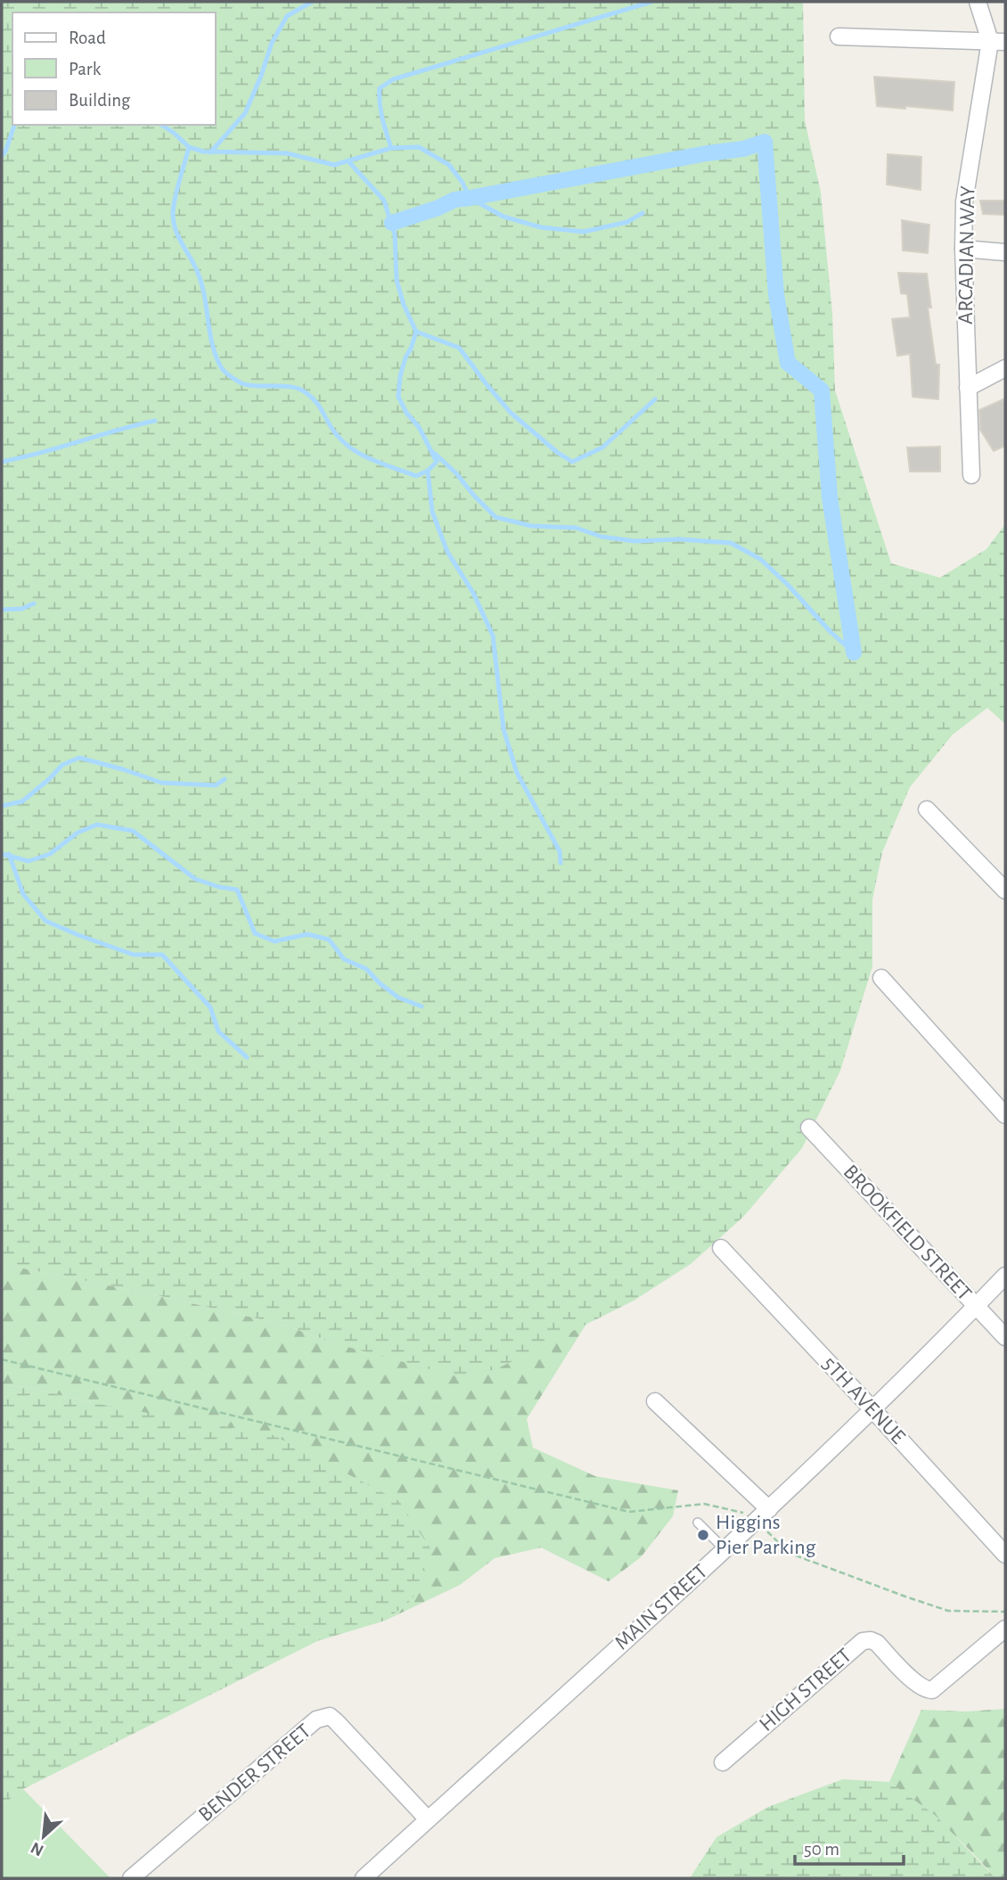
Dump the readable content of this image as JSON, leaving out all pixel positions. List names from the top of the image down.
{
  "streets": {
    "street": [
      "ARCADIAN WAY",
      "BROOKFIELD STREET",
      "5TH AVENUE",
      "MAIN STREET",
      "HIGH STREET",
      "BENDER STREET"
    ]
  },
  "crossings": [
    ["BROOKFIELD STREET", "MAIN STREET"],
    ["5TH AVENUE", "MAIN STREET"],
    ["MAIN STREET", "BENDER STREET"]
  ],
  "places": ["Higgins Pier Parking"],
  "legend": ["Road", "Park", "Building"],
  "scale_bar": "50 m",
  "north": "bottom left"
}
